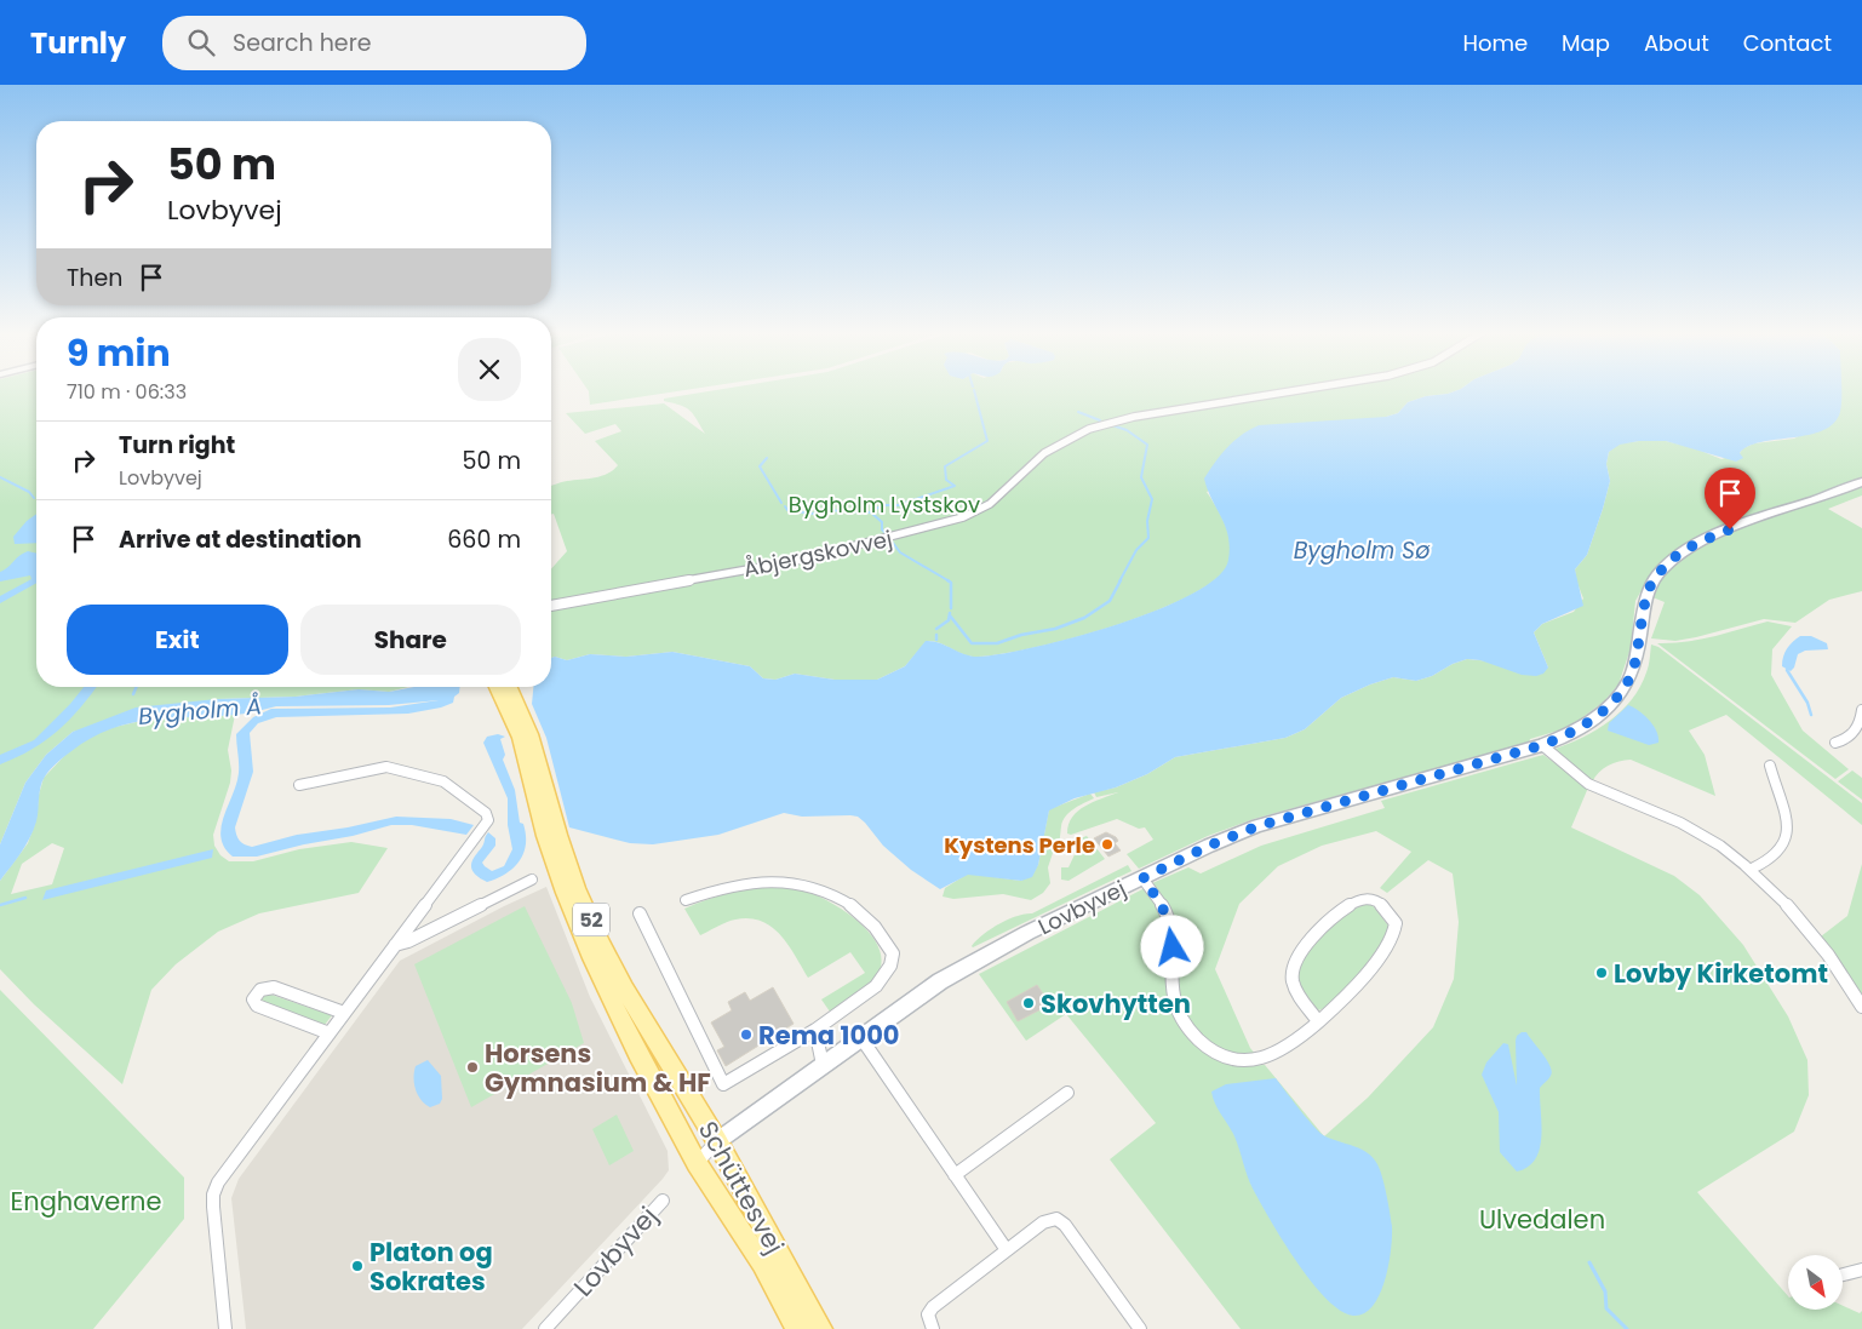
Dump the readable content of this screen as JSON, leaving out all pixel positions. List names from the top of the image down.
{
  "streets": {
    "main road": ["52", "Schüttesvej"],
    "street": ["Åbjergskovvej", "Lovbyvej"]
  },
  "crossings": [
    ["Lovbyvej", "Schüttesvej"]
  ],
  "water": ["Bygholm Sø", "Bygholm Å"],
  "parks": ["Bygholm Lystskov", "Enghaverne", "Ulvedalen"],
  "places": [
    "Kystens Perle",
    "Lovby Kirketomt",
    "Skovhytten",
    "Rema 1000",
    "Horsens Gymnasium & HF",
    "Platon og Sokrates"
  ],
  "north": "bottom right",
  "page": {
    "header": "Turnly",
    "search": "Search here",
    "nav": [
      "Home",
      "Map",
      "About",
      "Contact"
    ],
    "turn": ["50 m", "Lovbyvej"],
    "then": "Then",
    "heading": ["9 min", "710 m · 06:33"],
    "list": [
      {
        "name": "Turn right",
        "note": "Lovbyvej",
        "value": "50 m"
      },
      {
        "name": "Arrive at destination",
        "value": "660 m"
      }
    ],
    "buttons": ["Exit", "Share"]
  }
}
